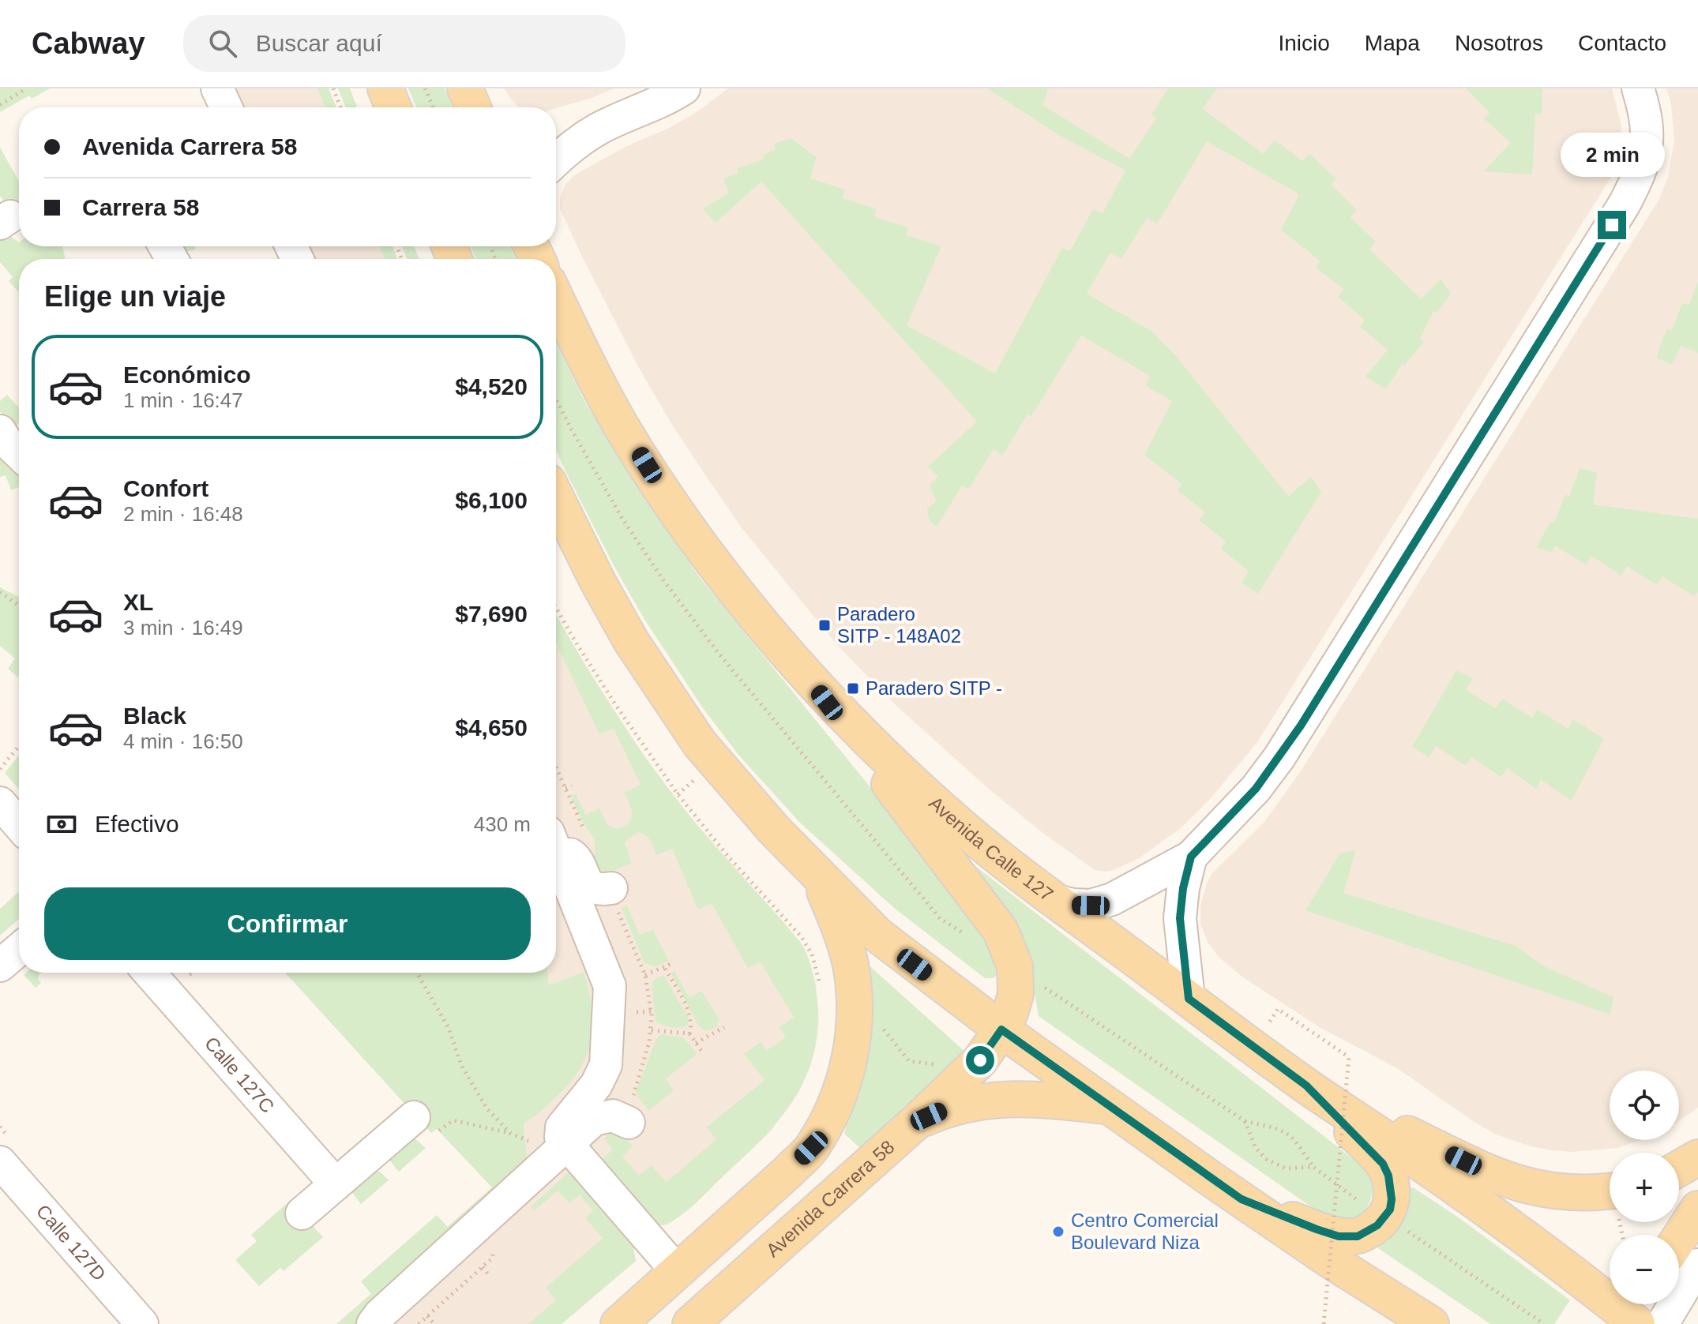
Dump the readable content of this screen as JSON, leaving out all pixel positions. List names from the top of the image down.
{
  "streets": {
    "main road": ["Avenida Calle 127", "Avenida Carrera 58"],
    "street": ["Calle 127C", "Calle 127D"]
  },
  "crossings": [
    ["Avenida Calle 127", "Avenida Carrera 58"]
  ],
  "places": {
    "transit": ["Paradero SITP - 148A02", "Paradero SITP -"],
    "other": ["Centro Comercial Boulevard Niza"]
  },
  "page": {
    "header": "Cabway",
    "search": "Buscar aquí",
    "nav": [
      "Inicio",
      "Mapa",
      "Nosotros",
      "Contacto"
    ],
    "banner": ["Avenida Carrera 58", "Carrera 58"],
    "bubble": "2 min",
    "heading": "Elige un viaje",
    "list": [
      {
        "name": "Económico",
        "note": "1 min · 16:47",
        "value": "$4,520"
      },
      {
        "name": "Confort",
        "note": "2 min · 16:48",
        "value": "$6,100"
      },
      {
        "name": "XL",
        "note": "3 min · 16:49",
        "value": "$7,690"
      },
      {
        "name": "Black",
        "note": "4 min · 16:50",
        "value": "$4,650"
      }
    ],
    "pay": ["Efectivo", "430 m"],
    "buttons": "Confirmar",
    "map_buttons": ["+", "−"]
  }
}
